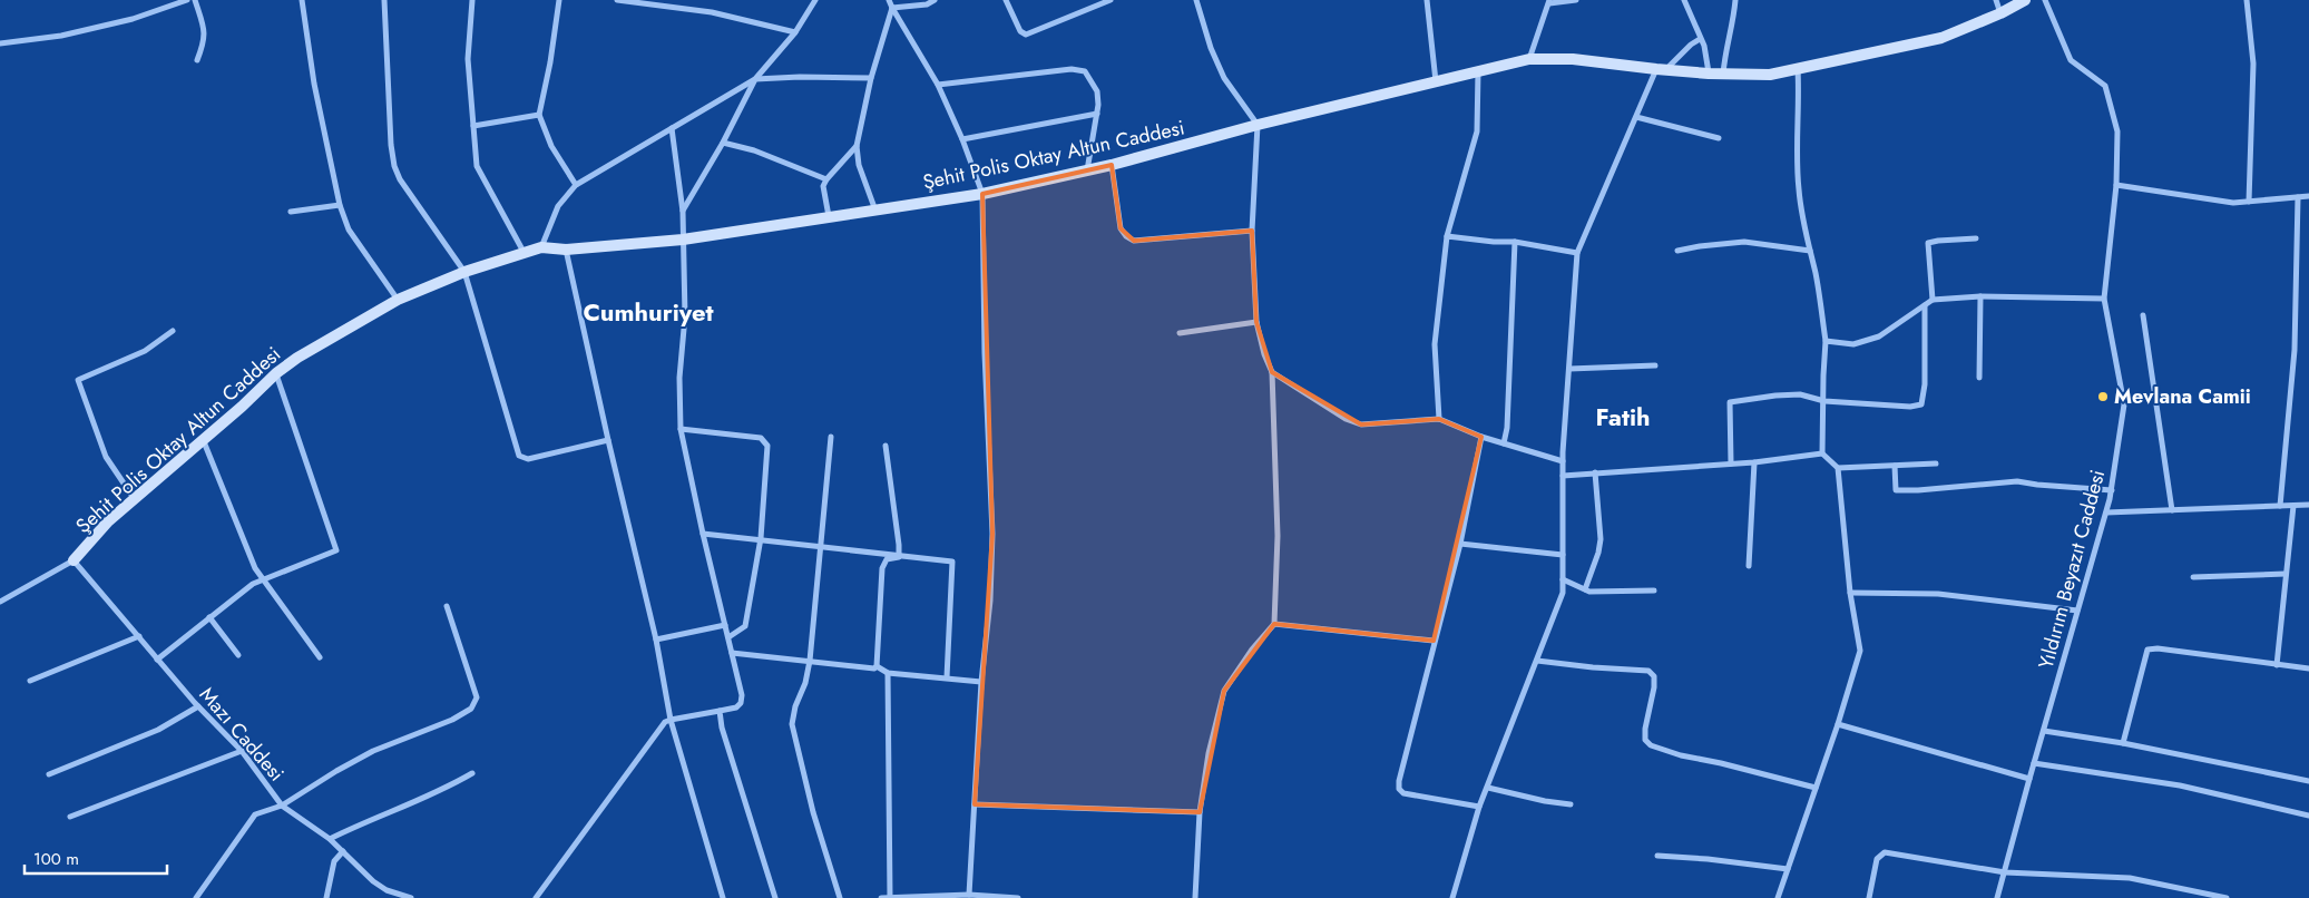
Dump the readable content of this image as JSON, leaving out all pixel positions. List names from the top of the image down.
{
  "streets": {
    "street": ["Şehit Polis Oktay Altun Caddesi", "Yıldırım Beyazıt Caddesi", "Mazı Caddesi"]
  },
  "crossings": [
    ["Şehit Polis Oktay Altun Caddesi", "Mazı Caddesi"]
  ],
  "districts": ["Cumhuriyet", "Fatih"],
  "places": ["Mevlana Camii"],
  "scale_bar": "100 m"
}
